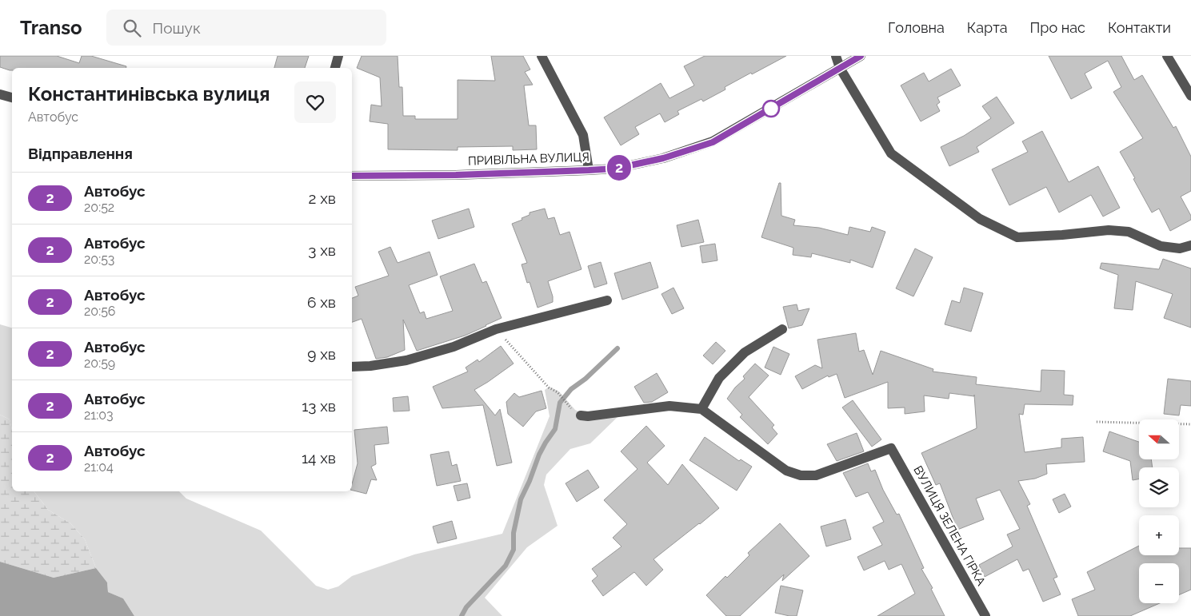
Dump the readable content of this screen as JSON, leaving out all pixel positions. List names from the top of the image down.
{
  "streets": {
    "street": ["ПРИВІЛЬНА ВУЛИЦЯ", "ВУЛИЦЯ ЗЕЛЕНА ГІРКА"]
  },
  "lines": ["bus line 2"],
  "north": "left",
  "page": {
    "header": "Transo",
    "search": "Пошук",
    "nav": [
      "Головна",
      "Карта",
      "Про нас",
      "Контакти"
    ],
    "on_map": "2",
    "heading": [
      ["Константинівська вулиця", "Автобус"],
      "Відправлення"
    ],
    "list": [
      {
        "mark": "2",
        "name": "Автобус",
        "note": "20:52",
        "value": "2 хв"
      },
      {
        "mark": "2",
        "name": "Автобус",
        "note": "20:53",
        "value": "3 хв"
      },
      {
        "mark": "2",
        "name": "Автобус",
        "note": "20:56",
        "value": "6 хв"
      },
      {
        "mark": "2",
        "name": "Автобус",
        "note": "20:59",
        "value": "9 хв"
      },
      {
        "mark": "2",
        "name": "Автобус",
        "note": "21:03",
        "value": "13 хв"
      },
      {
        "mark": "2",
        "name": "Автобус",
        "note": "21:04",
        "value": "14 хв"
      }
    ],
    "map_buttons": ["+", "−"]
  }
}
